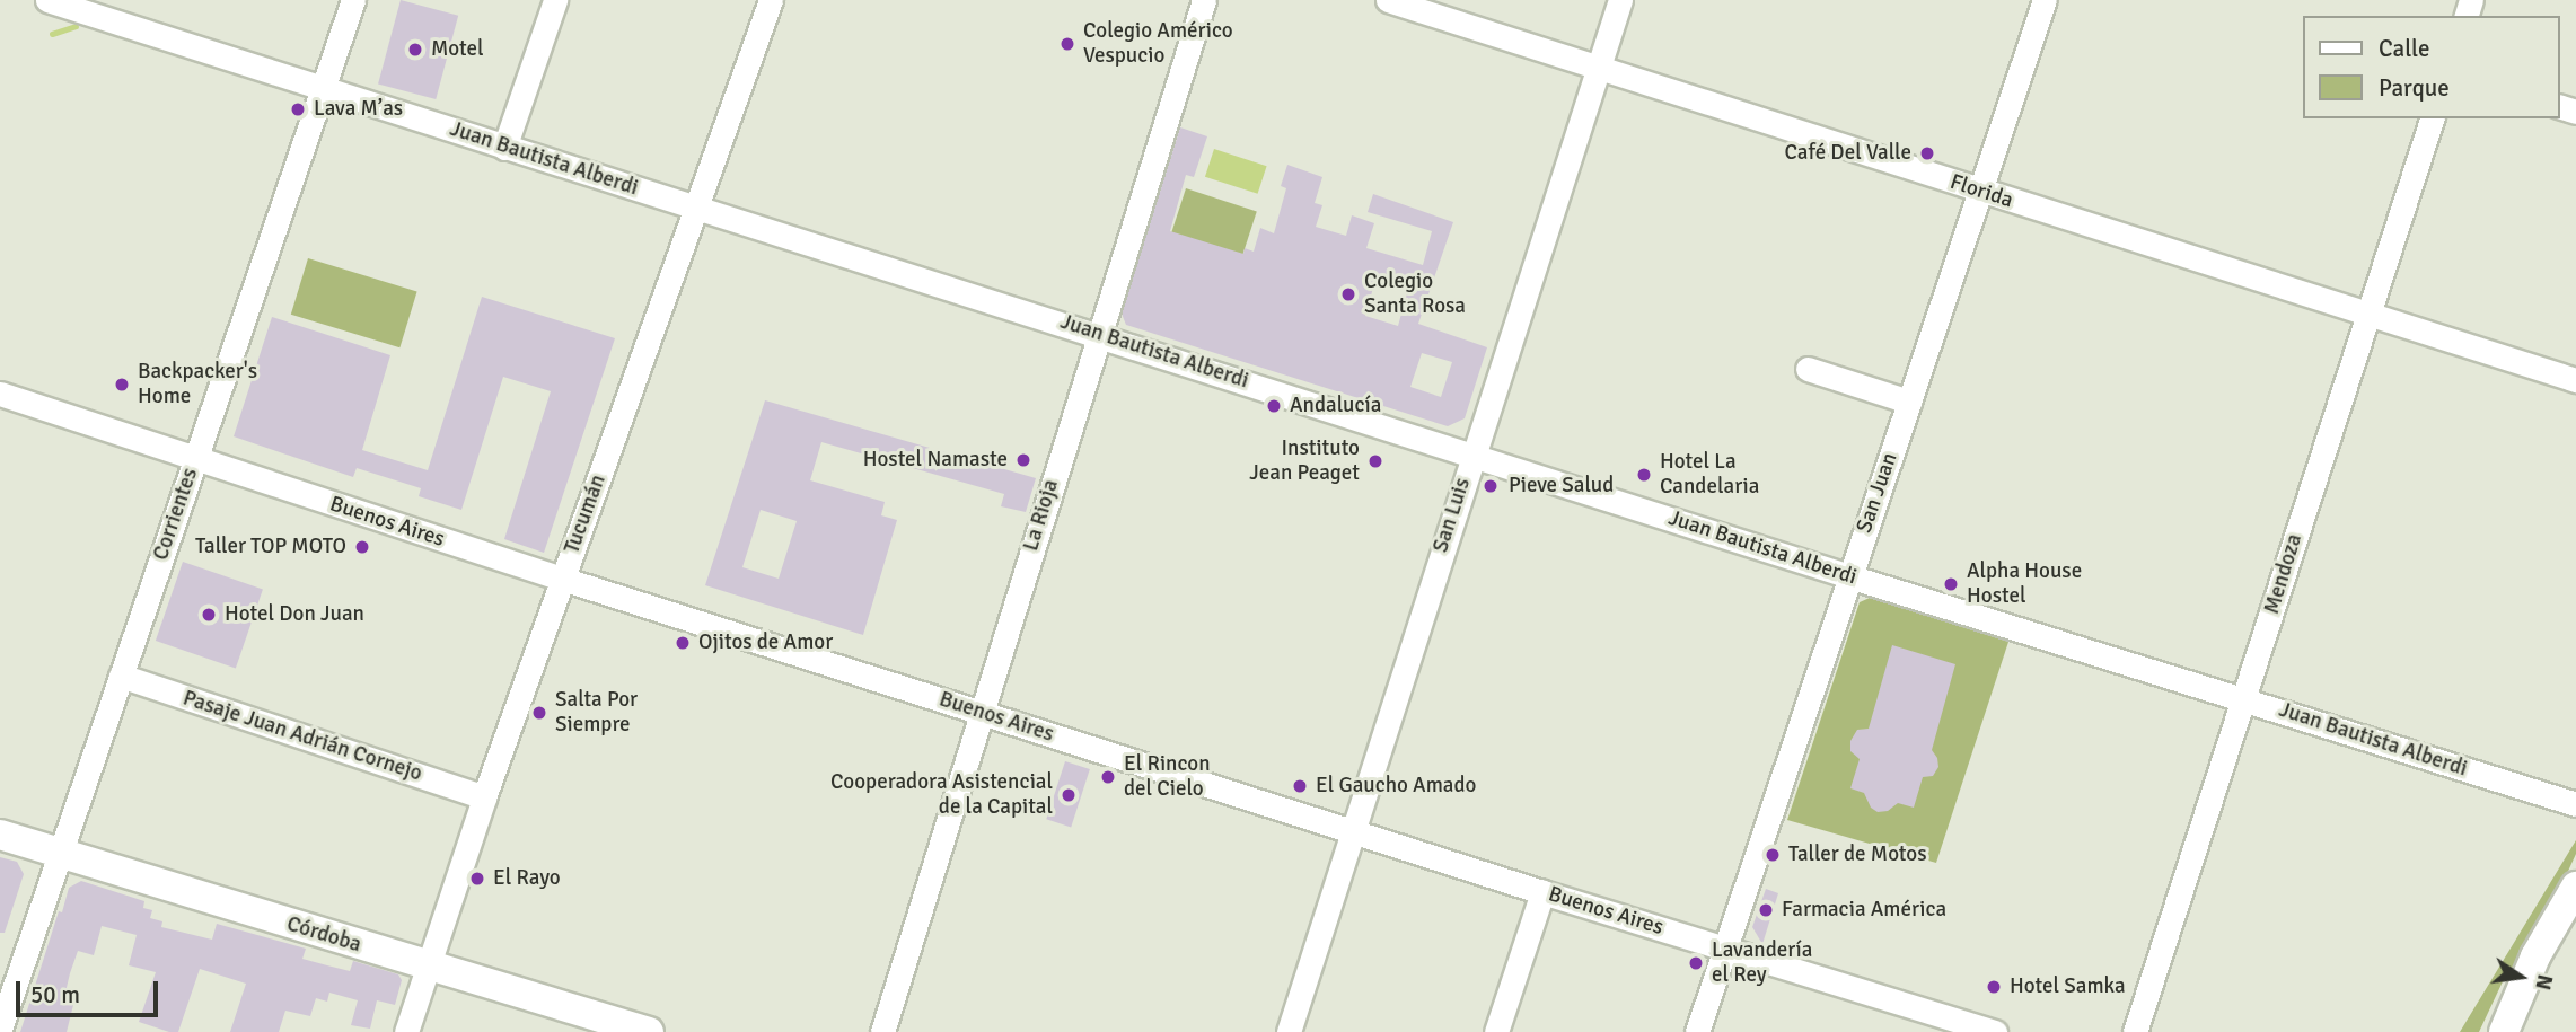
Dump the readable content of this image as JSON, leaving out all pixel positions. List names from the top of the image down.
{
  "streets": {
    "main road": ["Córdoba"],
    "street": [
      "Juan Bautista Alberdi",
      "Florida",
      "San Juan",
      "Corrientes",
      "Tucumán",
      "La Rioja",
      "San Luis",
      "Buenos Aires",
      "Mendoza",
      "Pasaje Juan Adrián Cornejo"
    ]
  },
  "crossings": [
    ["Juan Bautista Alberdi", "San Juan"],
    ["Juan Bautista Alberdi", "Corrientes"],
    ["Juan Bautista Alberdi", "Tucumán"],
    ["Juan Bautista Alberdi", "La Rioja"],
    ["Juan Bautista Alberdi", "San Luis"],
    ["Juan Bautista Alberdi", "Mendoza"],
    ["Florida", "San Juan"],
    ["Florida", "San Luis"],
    ["Florida", "Mendoza"],
    ["San Juan", "Buenos Aires"],
    ["Corrientes", "Buenos Aires"],
    ["Corrientes", "Pasaje Juan Adrián Cornejo"],
    ["Corrientes", "Córdoba"],
    ["Tucumán", "Buenos Aires"],
    ["Tucumán", "Pasaje Juan Adrián Cornejo"],
    ["Tucumán", "Córdoba"],
    ["La Rioja", "Buenos Aires"],
    ["San Luis", "Buenos Aires"]
  ],
  "places": [
    "Colegio Américo Vespucio",
    "Motel",
    "Lava M’as",
    "Café Del Valle",
    "Colegio Santa Rosa",
    "Backpacker's Home",
    "Andalucía",
    "Hostel Namaste",
    "Instituto Jean Peaget",
    "Hotel La Candelaria",
    "Pieve Salud",
    "Taller TOP MOTO",
    "Alpha House Hostel",
    "Hotel Don Juan",
    "Ojitos de Amor",
    "Salta Por Siempre",
    "El Rincon del Cielo",
    "El Gaucho Amado",
    "Cooperadora Asistencial de la Capital",
    "Taller de Motos",
    "El Rayo",
    "Farmacia América",
    "Lavandería el Rey",
    "Hotel Samka"
  ],
  "legend": ["Calle", "Parque"],
  "scale_bar": "50 m",
  "north": "right"
}
